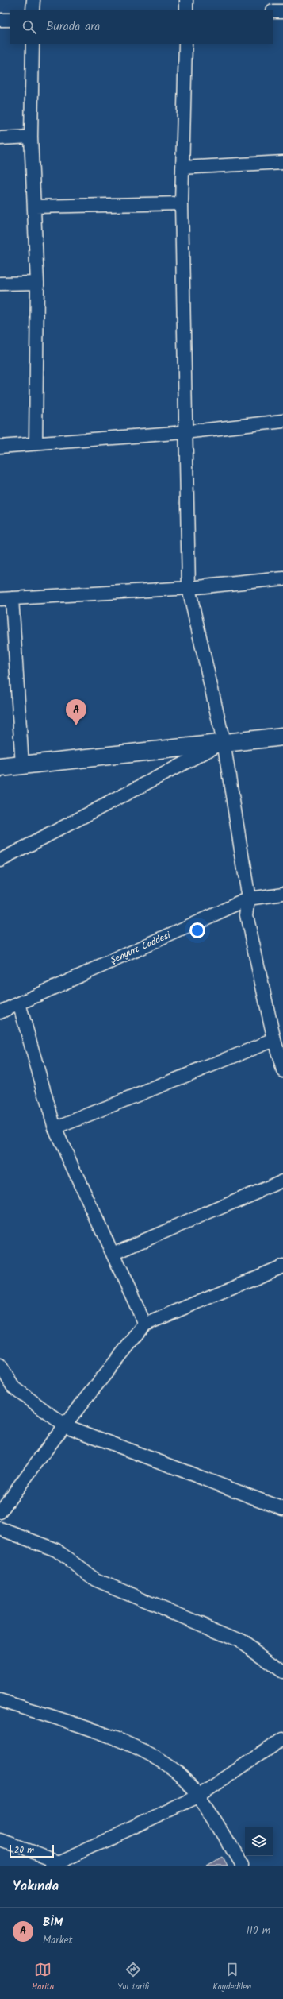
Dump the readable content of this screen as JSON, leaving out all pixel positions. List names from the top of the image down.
{
  "streets": {
    "street": ["Şenyurt Caddesi"]
  },
  "scale_bar": "20 m",
  "page": {
    "search": "Burada ara",
    "pins": "A",
    "scale": "20 m",
    "heading": "Yakında",
    "list": [
      {
        "mark": "A",
        "name": "BİM",
        "note": "Market",
        "value": "110 m"
      }
    ],
    "nav": ["Harita", "Yol tarifi", "Kaydedilen"]
  }
}
